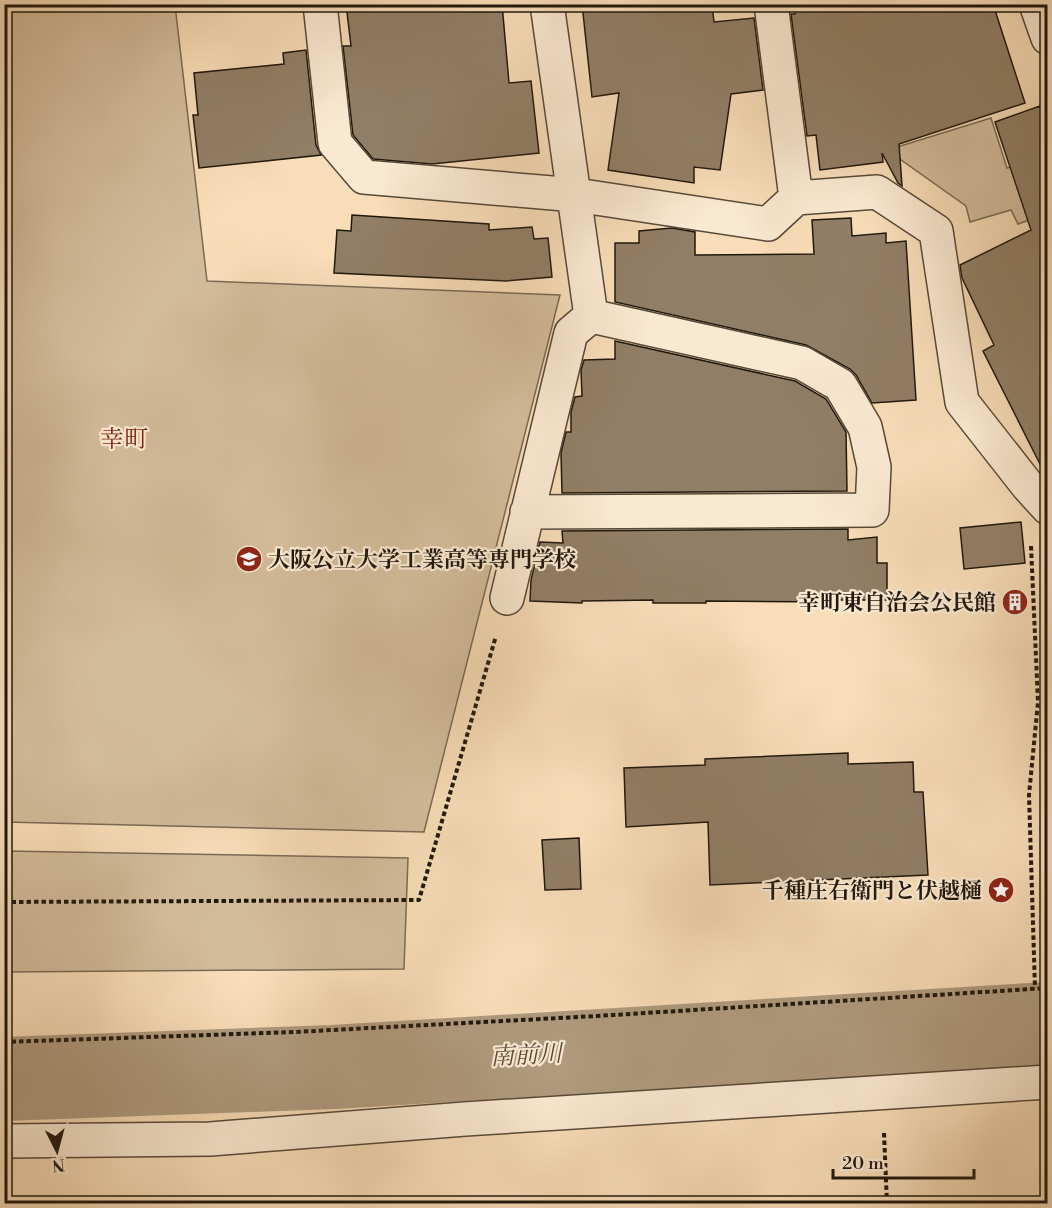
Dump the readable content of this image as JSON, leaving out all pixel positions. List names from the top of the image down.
{
  "districts": ["幸町"],
  "water": ["南前川"],
  "places": {
    "school or university": ["大阪公立大学工業高等専門学校"],
    "building": ["幸町東自治会公民館"],
    "place": ["千種庄右衛門と伏越樋"]
  },
  "scale_bar": "20 m",
  "north": "bottom"
}
